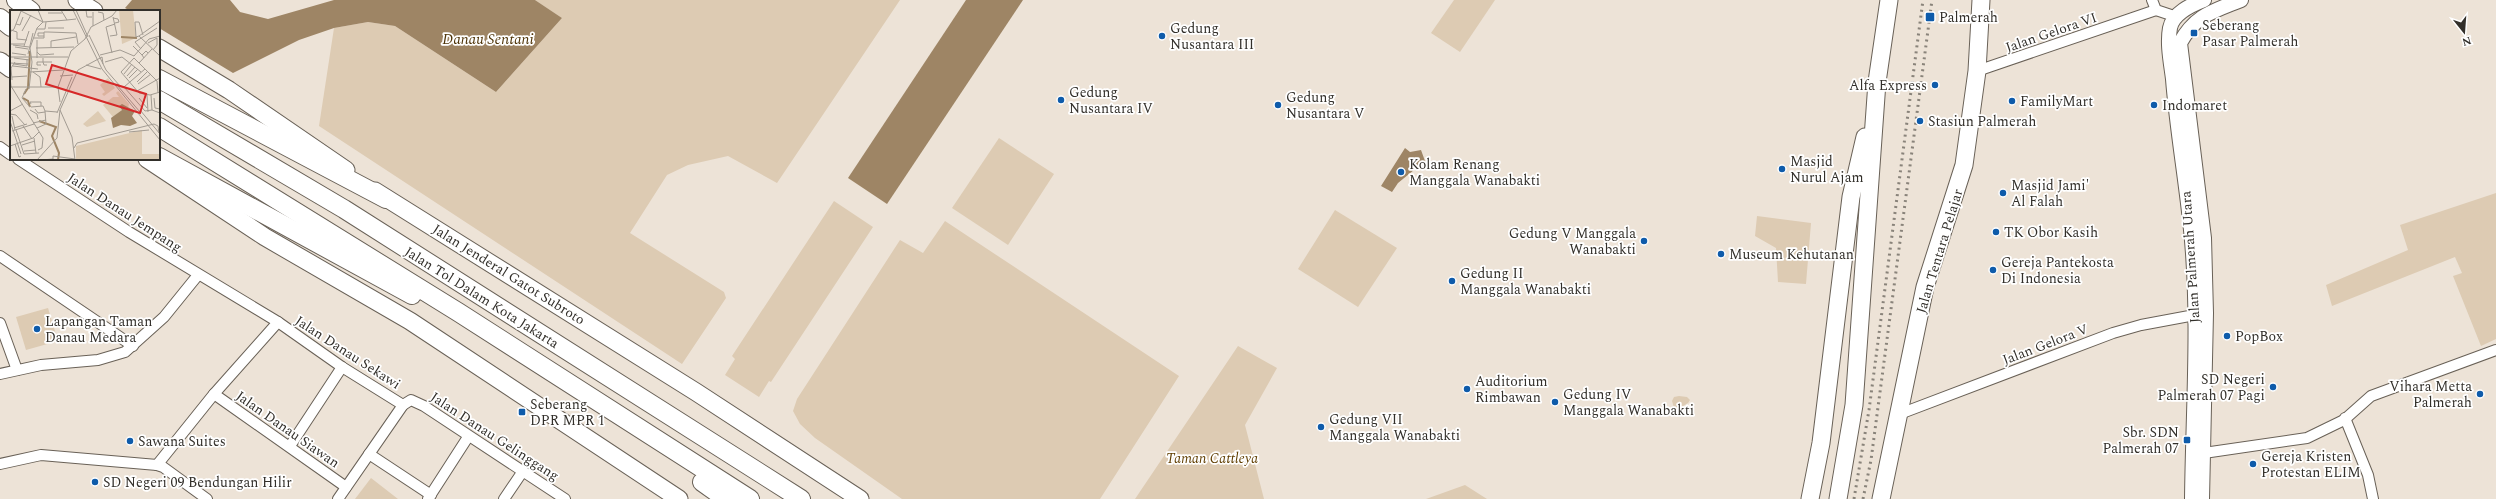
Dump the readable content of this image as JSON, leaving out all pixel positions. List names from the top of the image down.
{
  "streets": {
    "highway": ["Jalan Tentara Pelajar", "Jalan Jenderal Gatot Subroto", "Jalan Tol Dalam Kota Jakarta"],
    "main road": ["Jalan Palmerah Utara"],
    "street": [
      "Jalan Gelora VI",
      "Jalan Danau Jempang",
      "Jalan Gelora V",
      "Jalan Danau Sekawi",
      "Jalan Danau Siawan",
      "Jalan Danau Gelinggang"
    ]
  },
  "crossings": [
    ["Jalan Gelora VI", "Jalan Tentara Pelajar"],
    ["Jalan Danau Jempang", "Jalan Danau Sekawi"],
    ["Jalan Tentara Pelajar", "Jalan Gelora V"],
    ["Jalan Palmerah Utara", "Jalan Gelora V"],
    ["Jalan Danau Sekawi", "Jalan Danau Gelinggang"]
  ],
  "water": ["Danau Sentani"],
  "parks": ["Taman Cattleya"],
  "places": {
    "transit": [
      "Palmerah",
      "Seberang Pasar Palmerah",
      "Seberang DPR MPR 1",
      "Sbr. SDN Palmerah 07"
    ],
    "other": [
      "Gedung Nusantara III",
      "Alfa Express",
      "Gedung Nusantara IV",
      "FamilyMart",
      "Gedung Nusantara V",
      "Indomaret",
      "Stasiun Palmerah",
      "Masjid Nurul Ajam",
      "Kolam Renang Manggala Wanabakti",
      "Masjid Jami' Al Falah",
      "TK Obor Kasih",
      "Gedung V Manggala Wanabakti",
      "Museum Kehutanan",
      "Gereja Pantekosta Di Indonesia",
      "Gedung II Manggala Wanabakti",
      "Lapangan Taman Danau Medara",
      "PopBox",
      "SD Negeri Palmerah 07 Pagi",
      "Auditorium Rimbawan",
      "Vihara Metta Palmerah",
      "Gedung IV Manggala Wanabakti",
      "Gedung VII Manggala Wanabakti",
      "Sawana Suites",
      "Gereja Kristen Protestan ELIM",
      "SD Negeri 09 Bendungan Hilir"
    ]
  },
  "north": "bottom"
}
